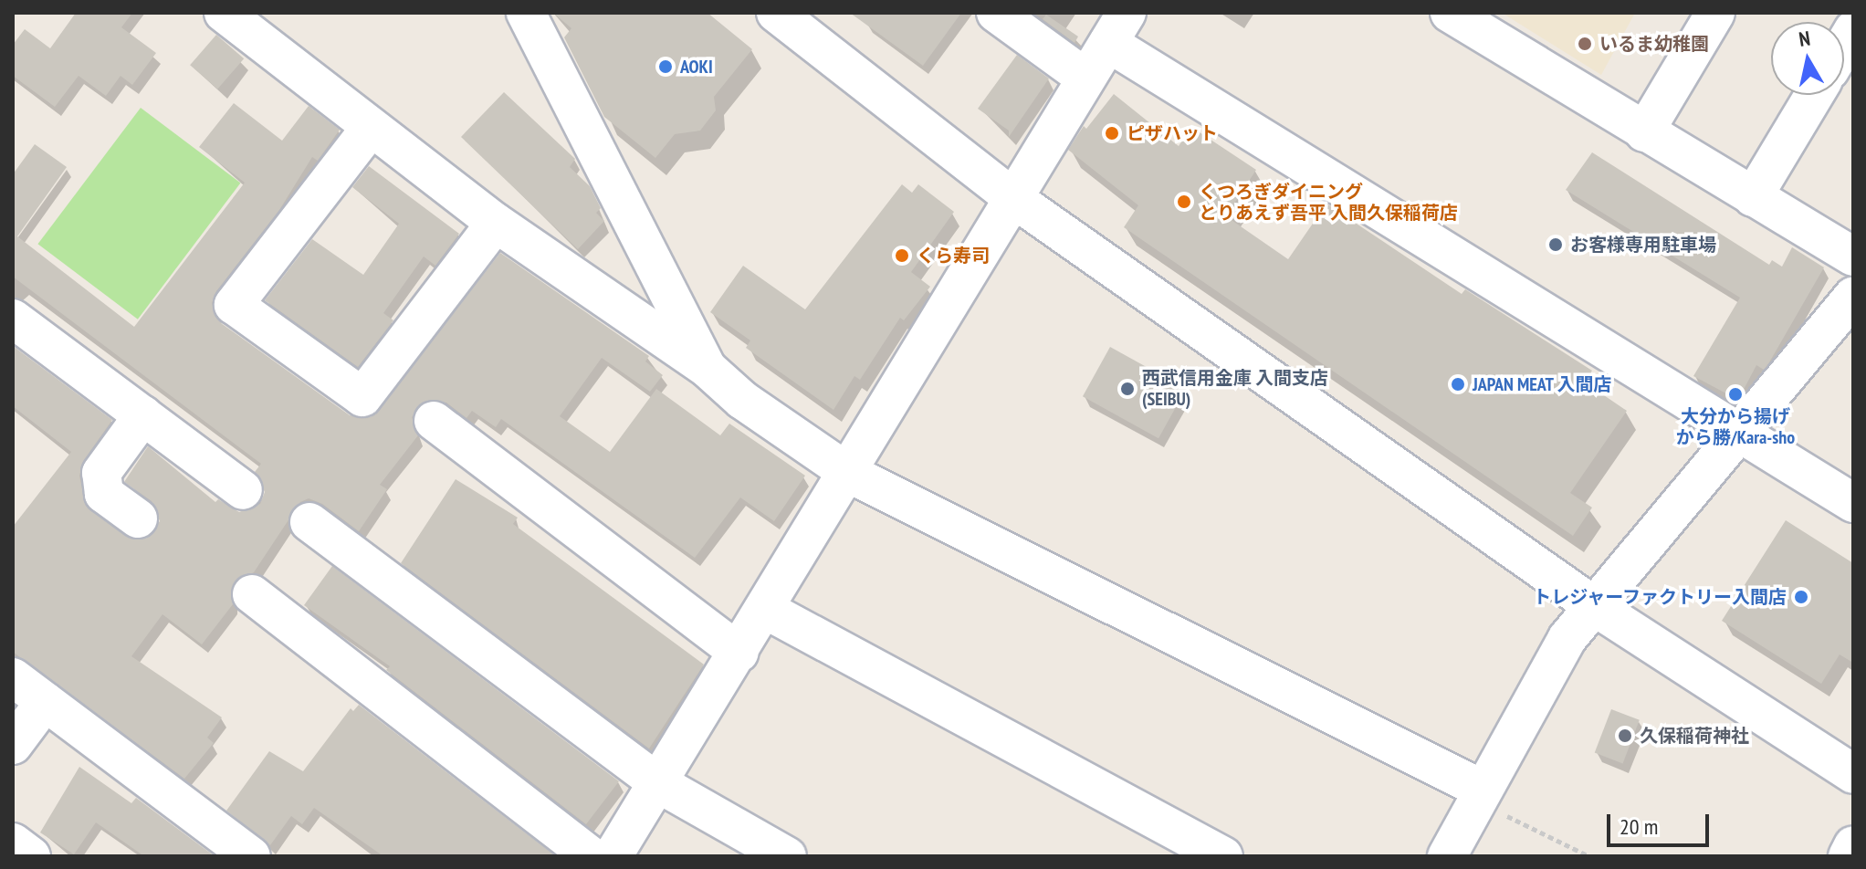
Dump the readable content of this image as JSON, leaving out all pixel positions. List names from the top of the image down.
{
  "places": [
    "いるま幼稚園",
    "AOKI",
    "ピザハット",
    "くつろぎダイニング とりあえず吾平 入間久保稲荷店",
    "お客様専用駐車場",
    "くら寿司",
    "JAPAN MEAT 入間店",
    "西武信用金庫 入間支店 (SEIBU)",
    "大分から揚げ から勝/Kara-sho",
    "トレジャーファクトリー入間店",
    "久保稲荷神社"
  ],
  "scale_bar": "20 m",
  "north": "top"
}
